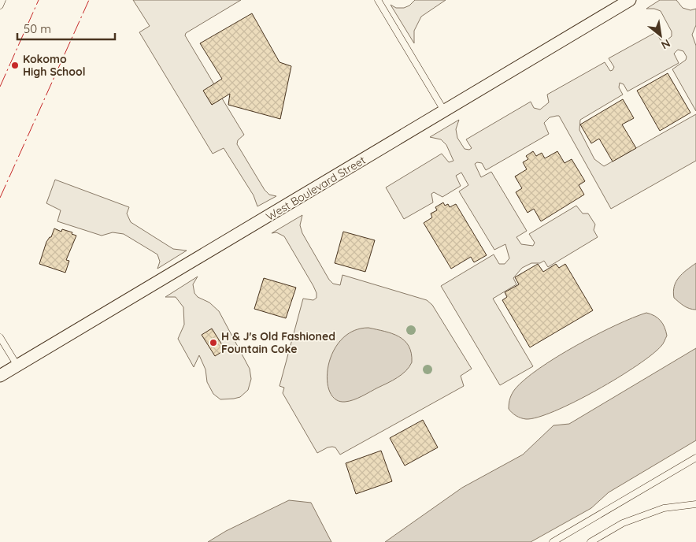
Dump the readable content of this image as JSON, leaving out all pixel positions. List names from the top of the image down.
{
  "streets": {
    "street": ["West Boulevard Street"]
  },
  "places": ["Kokomo High School", "H & J's Old Fashioned Fountain Coke"],
  "scale_bar": "50 m",
  "north": "bottom right"
}
